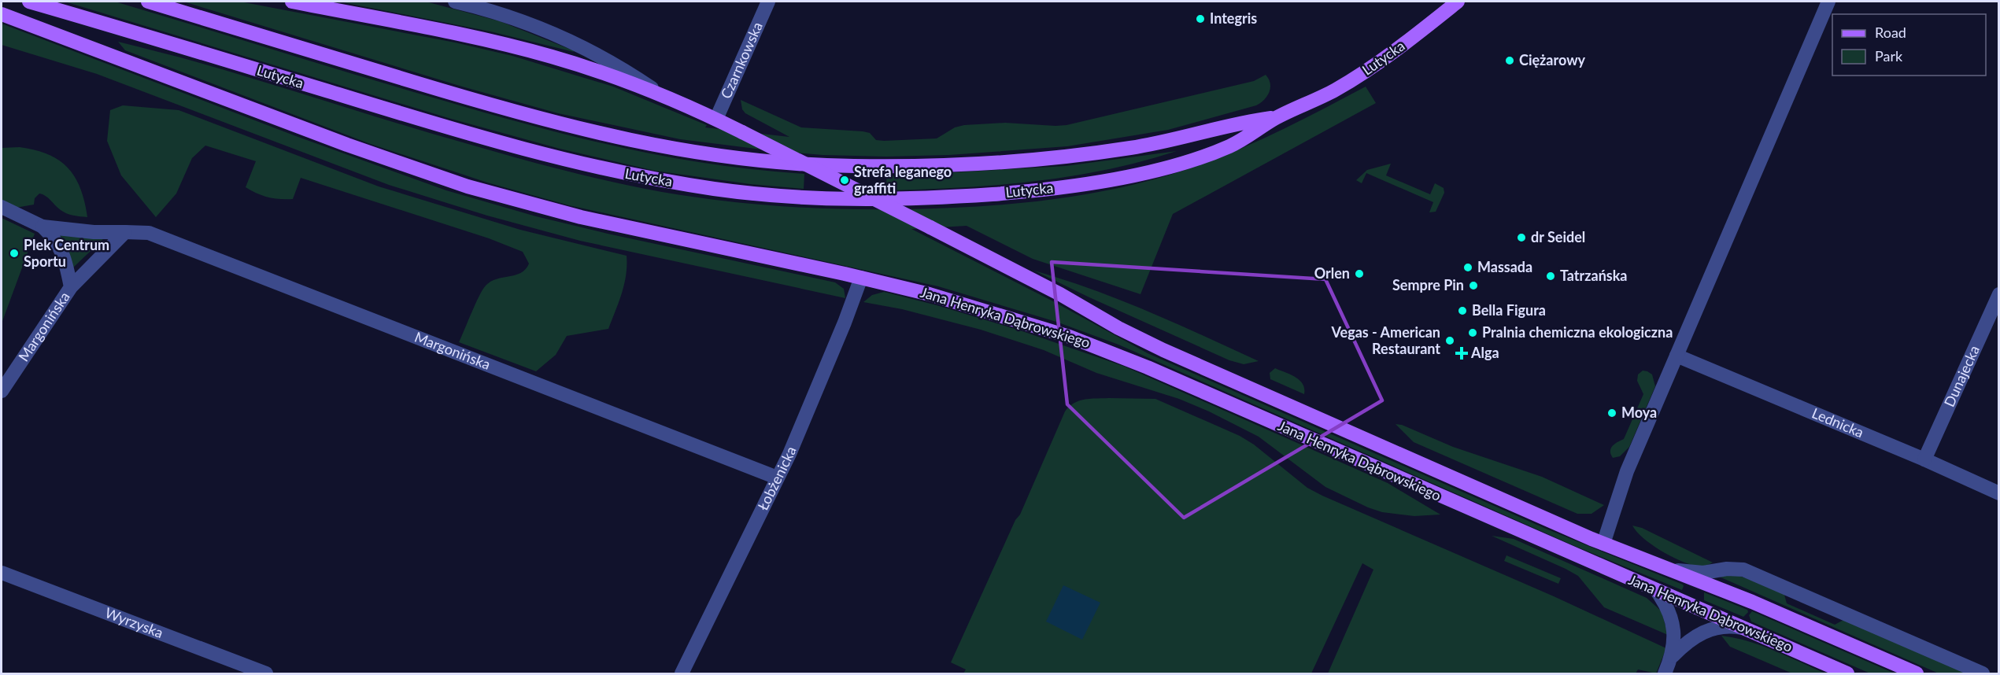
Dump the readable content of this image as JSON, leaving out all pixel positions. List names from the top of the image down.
{
  "streets": {
    "main road": ["Lutycka", "Jana Henryka Dąbrowskiego"],
    "street": [
      "Czarnkowska",
      "Margonińska",
      "Dunajecka",
      "Lednicka",
      "Łobżenicka",
      "Wyrzyska"
    ]
  },
  "crossings": [
    ["Czarnkowska", "Jana Henryka Dąbrowskiego"],
    ["Jana Henryka Dąbrowskiego", "Łobżenicka"],
    ["Margonińska", "Łobżenicka"],
    ["Dunajecka", "Lednicka"]
  ],
  "places": {
    "other": [
      "Integris",
      "Ciężarowy",
      "Strefa leganego graffiti",
      "dr Seidel",
      "Plek Centrum Sportu",
      "Massada",
      "Orlen",
      "Tatrzańska",
      "Sempre Pin",
      "Bella Figura",
      "Pralnia chemiczna ekologiczna",
      "Vegas - American Restaurant",
      "Moya"
    ],
    "health": ["Alga"]
  },
  "legend": ["Road", "Park"]
}
